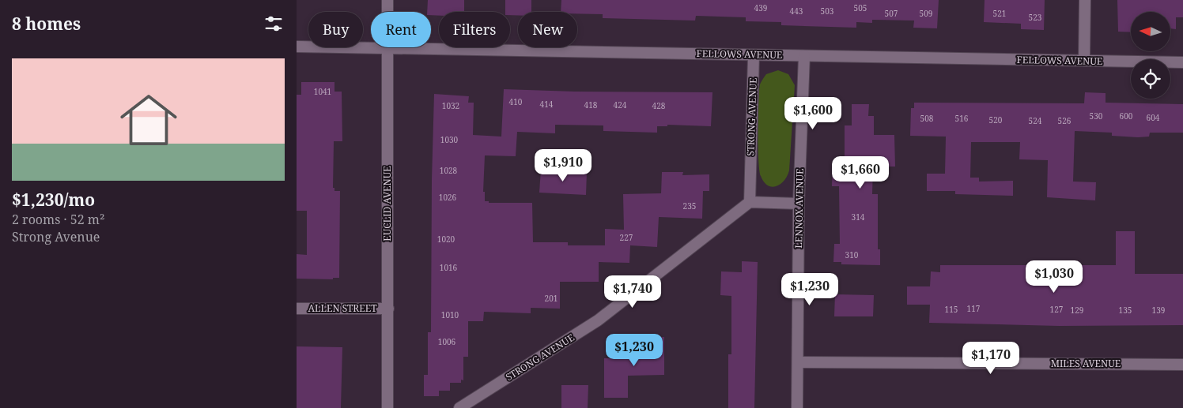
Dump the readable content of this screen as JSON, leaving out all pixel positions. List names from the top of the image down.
{
  "streets": {
    "street": [
      "FELLOWS AVENUE",
      "STRONG AVENUE",
      "EUCLID AVENUE",
      "LENNOX AVENUE",
      "ALLEN STREET",
      "MILES AVENUE"
    ]
  },
  "crossings": [
    ["FELLOWS AVENUE", "STRONG AVENUE"],
    ["FELLOWS AVENUE", "EUCLID AVENUE"],
    ["FELLOWS AVENUE", "LENNOX AVENUE"],
    ["EUCLID AVENUE", "ALLEN STREET"],
    ["LENNOX AVENUE", "MILES AVENUE"]
  ],
  "house_numbers": [
    "439",
    "505",
    "443",
    "503",
    "507",
    "509",
    "521",
    "523",
    "1041",
    "410",
    "414",
    "418",
    "424",
    "1032",
    "428",
    "530",
    "600",
    "604",
    "508",
    "516",
    "520",
    "524",
    "526",
    "1030",
    "1028",
    "1026",
    "235",
    "314",
    "227",
    "1020",
    "310",
    "1016",
    "201",
    "117",
    "115",
    "127",
    "129",
    "135",
    "139",
    "1010",
    "1006"
  ],
  "north": "left",
  "page": {
    "heading": "8 homes",
    "chip": [
      "Buy",
      "Rent",
      "Filters",
      "New"
    ],
    "list": [
      {
        "name": "$1,230/mo",
        "note": "2 rooms · 52 m² · Strong Avenue"
      }
    ],
    "price": [
      "$1,600",
      "$1,910",
      "$1,660",
      "$1,030",
      "$1,230",
      "$1,740",
      "$1,230",
      "$1,170"
    ]
  }
}
